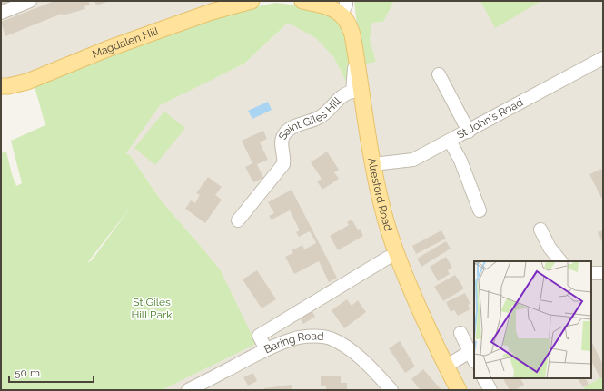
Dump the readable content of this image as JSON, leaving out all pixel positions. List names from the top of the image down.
{
  "streets": {
    "main road": ["Magdalen Hill", "Alresford Road"],
    "street": ["St John's Road", "Saint Giles Hill", "Baring Road"]
  },
  "crossings": [
    ["St John's Road", "Alresford Road"],
    ["Saint Giles Hill", "Alresford Road"]
  ],
  "parks": ["St Giles Hill Park"],
  "scale_bar": "50 m"
}
